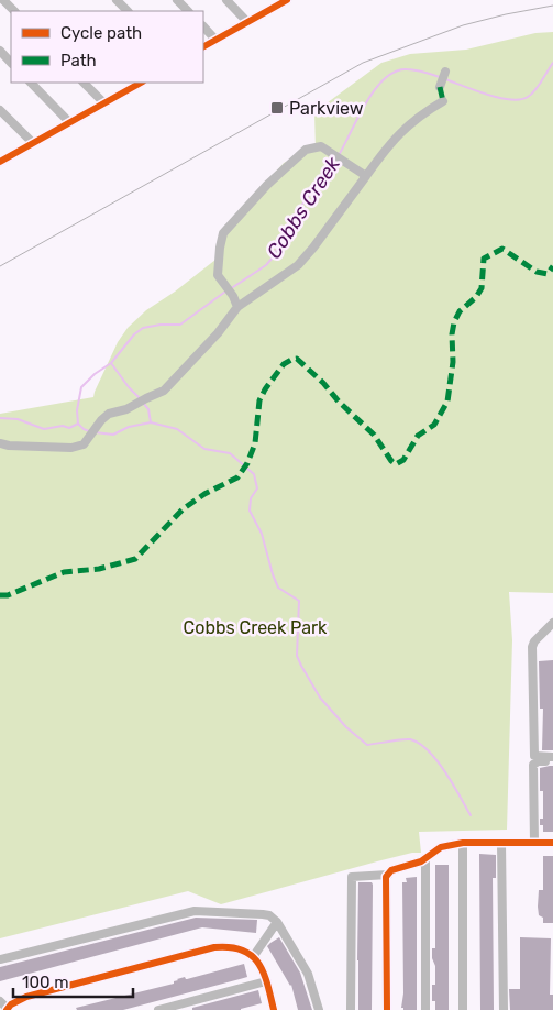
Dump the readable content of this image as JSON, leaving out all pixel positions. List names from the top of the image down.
{
  "water": ["Cobbs Creek"],
  "parks": ["Cobbs Creek Park"],
  "places": {
    "transit": ["Parkview"]
  },
  "legend": ["Cycle path", "Path"],
  "scale_bar": "100 m"
}
